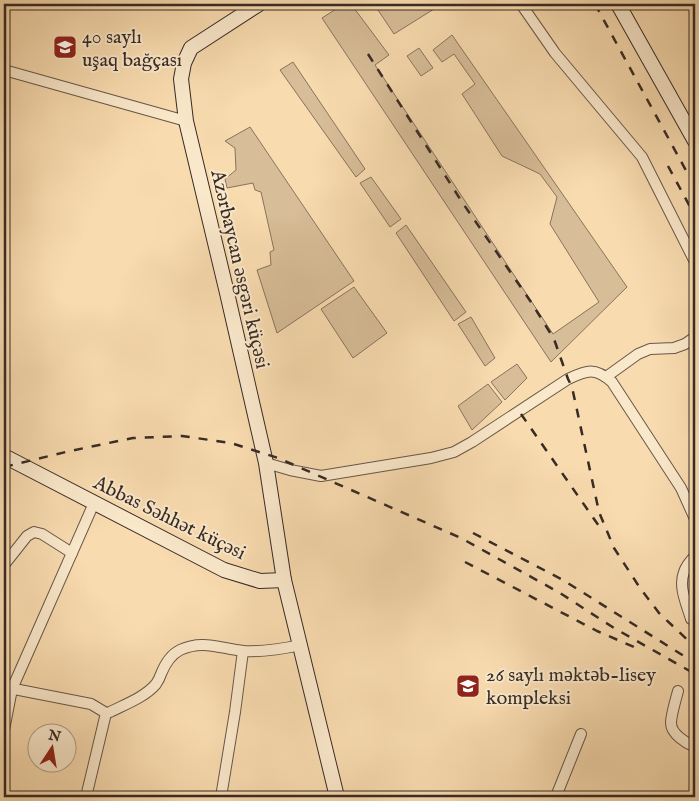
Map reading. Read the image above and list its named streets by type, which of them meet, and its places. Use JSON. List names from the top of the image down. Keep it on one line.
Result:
{"streets":{"main road":["Azərbaycan əsgəri küçəsi","Abbas Səhhət küçəsi"]},"crossings":[["Azərbaycan əsgəri küçəsi","Abbas Səhhət küçəsi"]],"places":{"school or university":["40 saylı uşaq bağçası","26 saylı məktəb-lisey kompleksi"]},"north":"top"}
